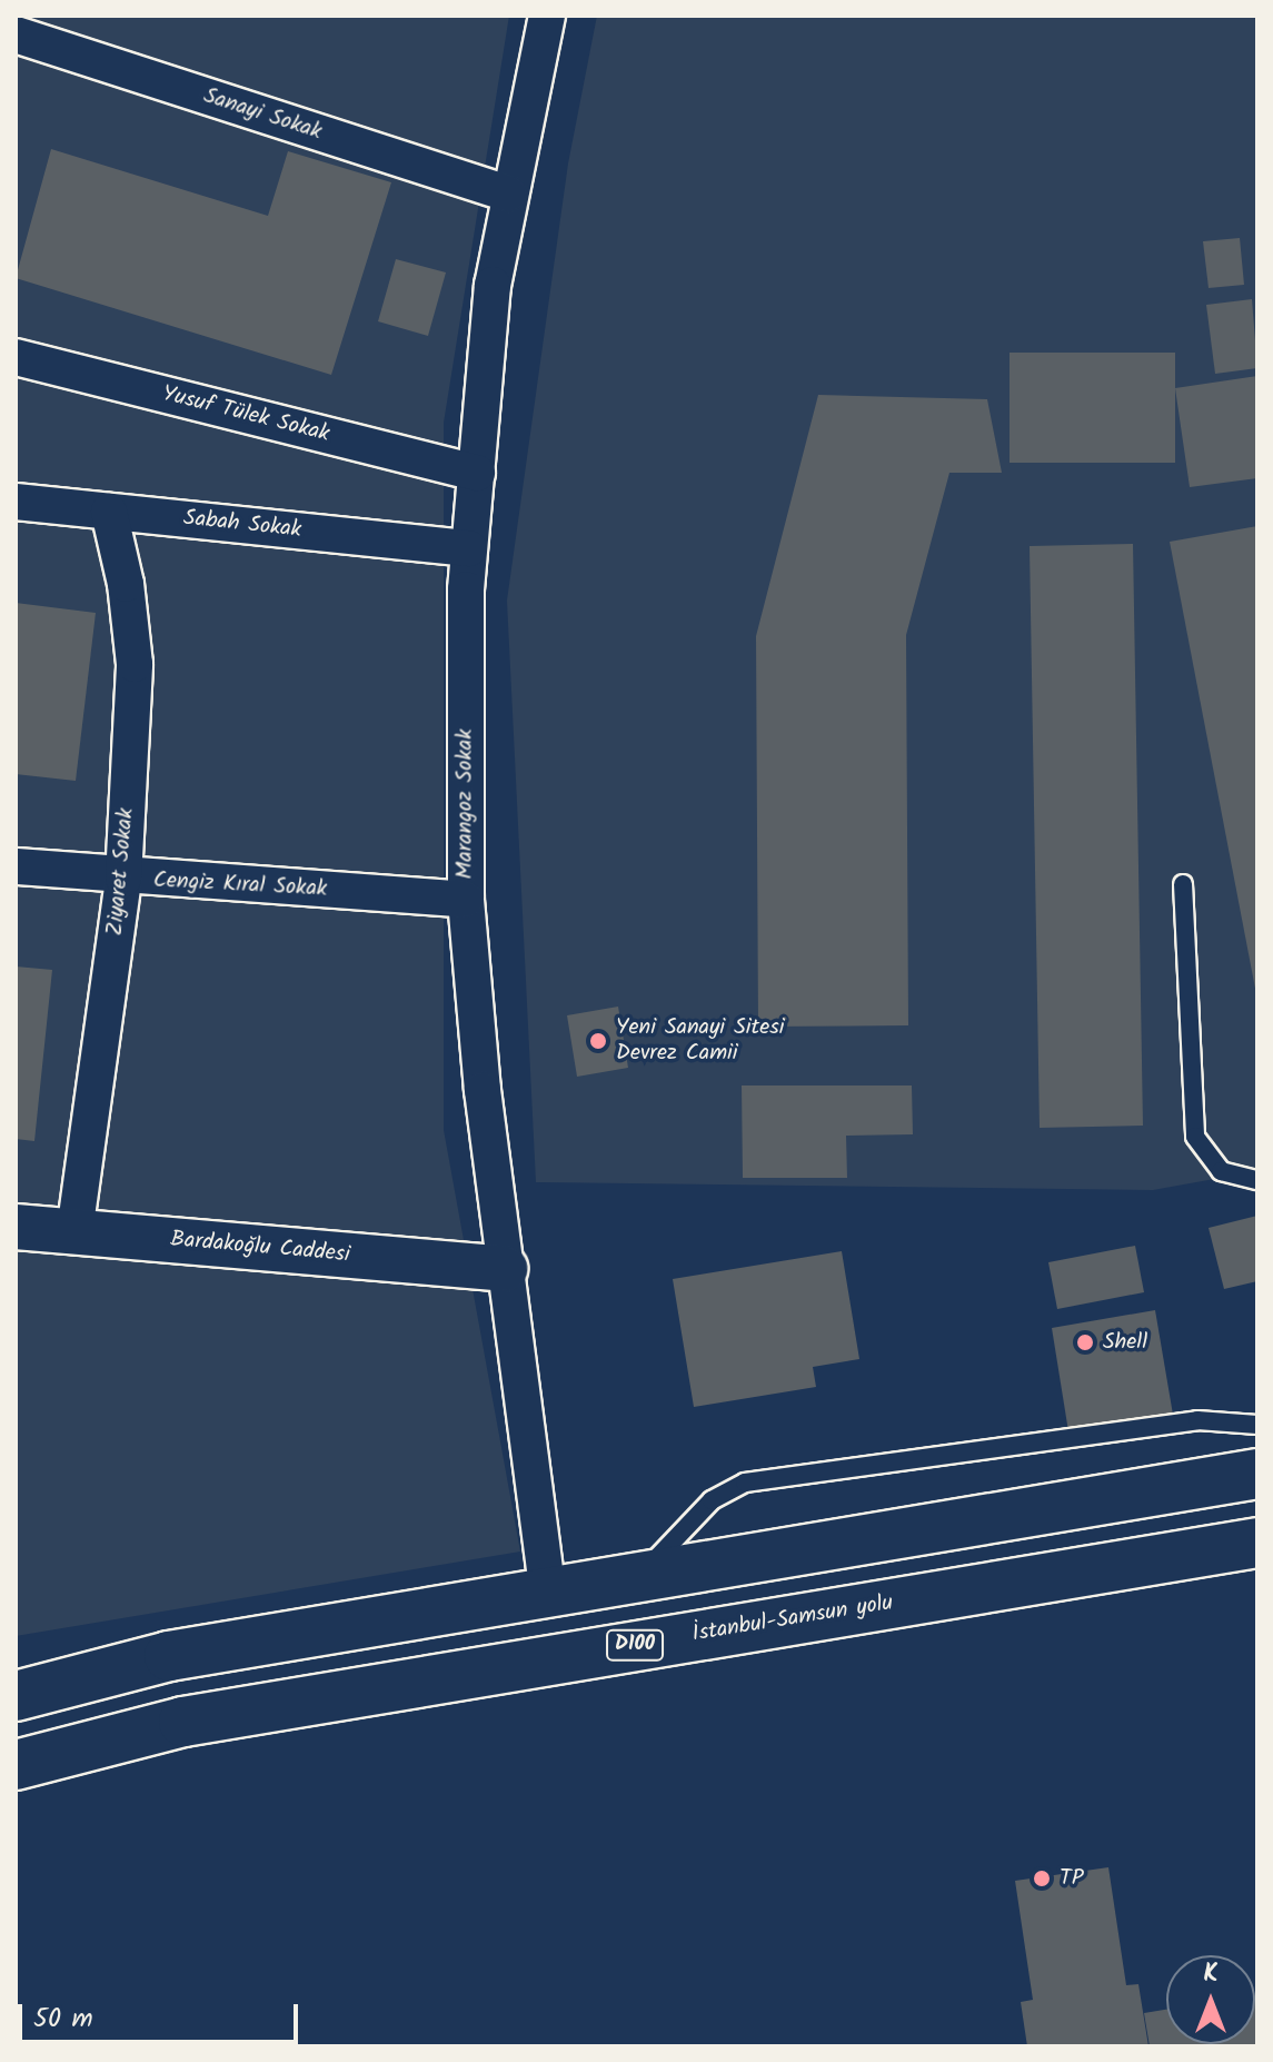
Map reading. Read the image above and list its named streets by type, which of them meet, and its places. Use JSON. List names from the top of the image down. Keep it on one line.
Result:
{"streets":{"highway":["İstanbul-Samsun yolu","D100"],"street":["Sanayi Sokak","Yusuf Tülek Sokak","Sabah Sokak","Marangoz Sokak","Ziyaret Sokak","Cengiz Kıral Sokak","Bardakoğlu Caddesi"]},"crossings":[["Sanayi Sokak","Marangoz Sokak"],["Yusuf Tülek Sokak","Marangoz Sokak"],["Sabah Sokak","Marangoz Sokak"],["Sabah Sokak","Ziyaret Sokak"],["Marangoz Sokak","Cengiz Kıral Sokak"],["Marangoz Sokak","Bardakoğlu Caddesi"],["Ziyaret Sokak","Cengiz Kıral Sokak"],["Ziyaret Sokak","Bardakoğlu Caddesi"]],"places":["Yeni Sanayi Sitesi Devrez Camii","Shell","TP"],"scale_bar":"50 m","north":"top"}
